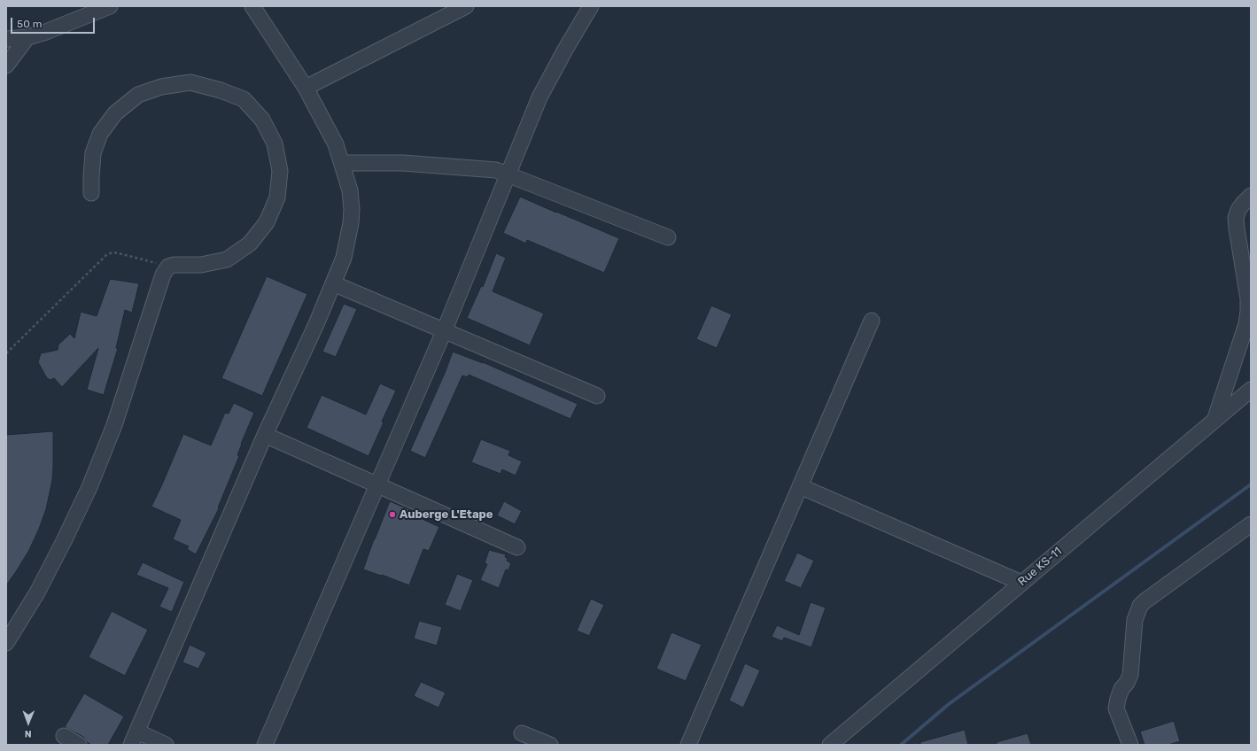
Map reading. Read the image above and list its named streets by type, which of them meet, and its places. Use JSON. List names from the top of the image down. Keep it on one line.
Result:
{"streets":{"street":["Rue KS-11"]},"places":["Auberge L'Etape"],"scale_bar":"50 m","north":"bottom"}
